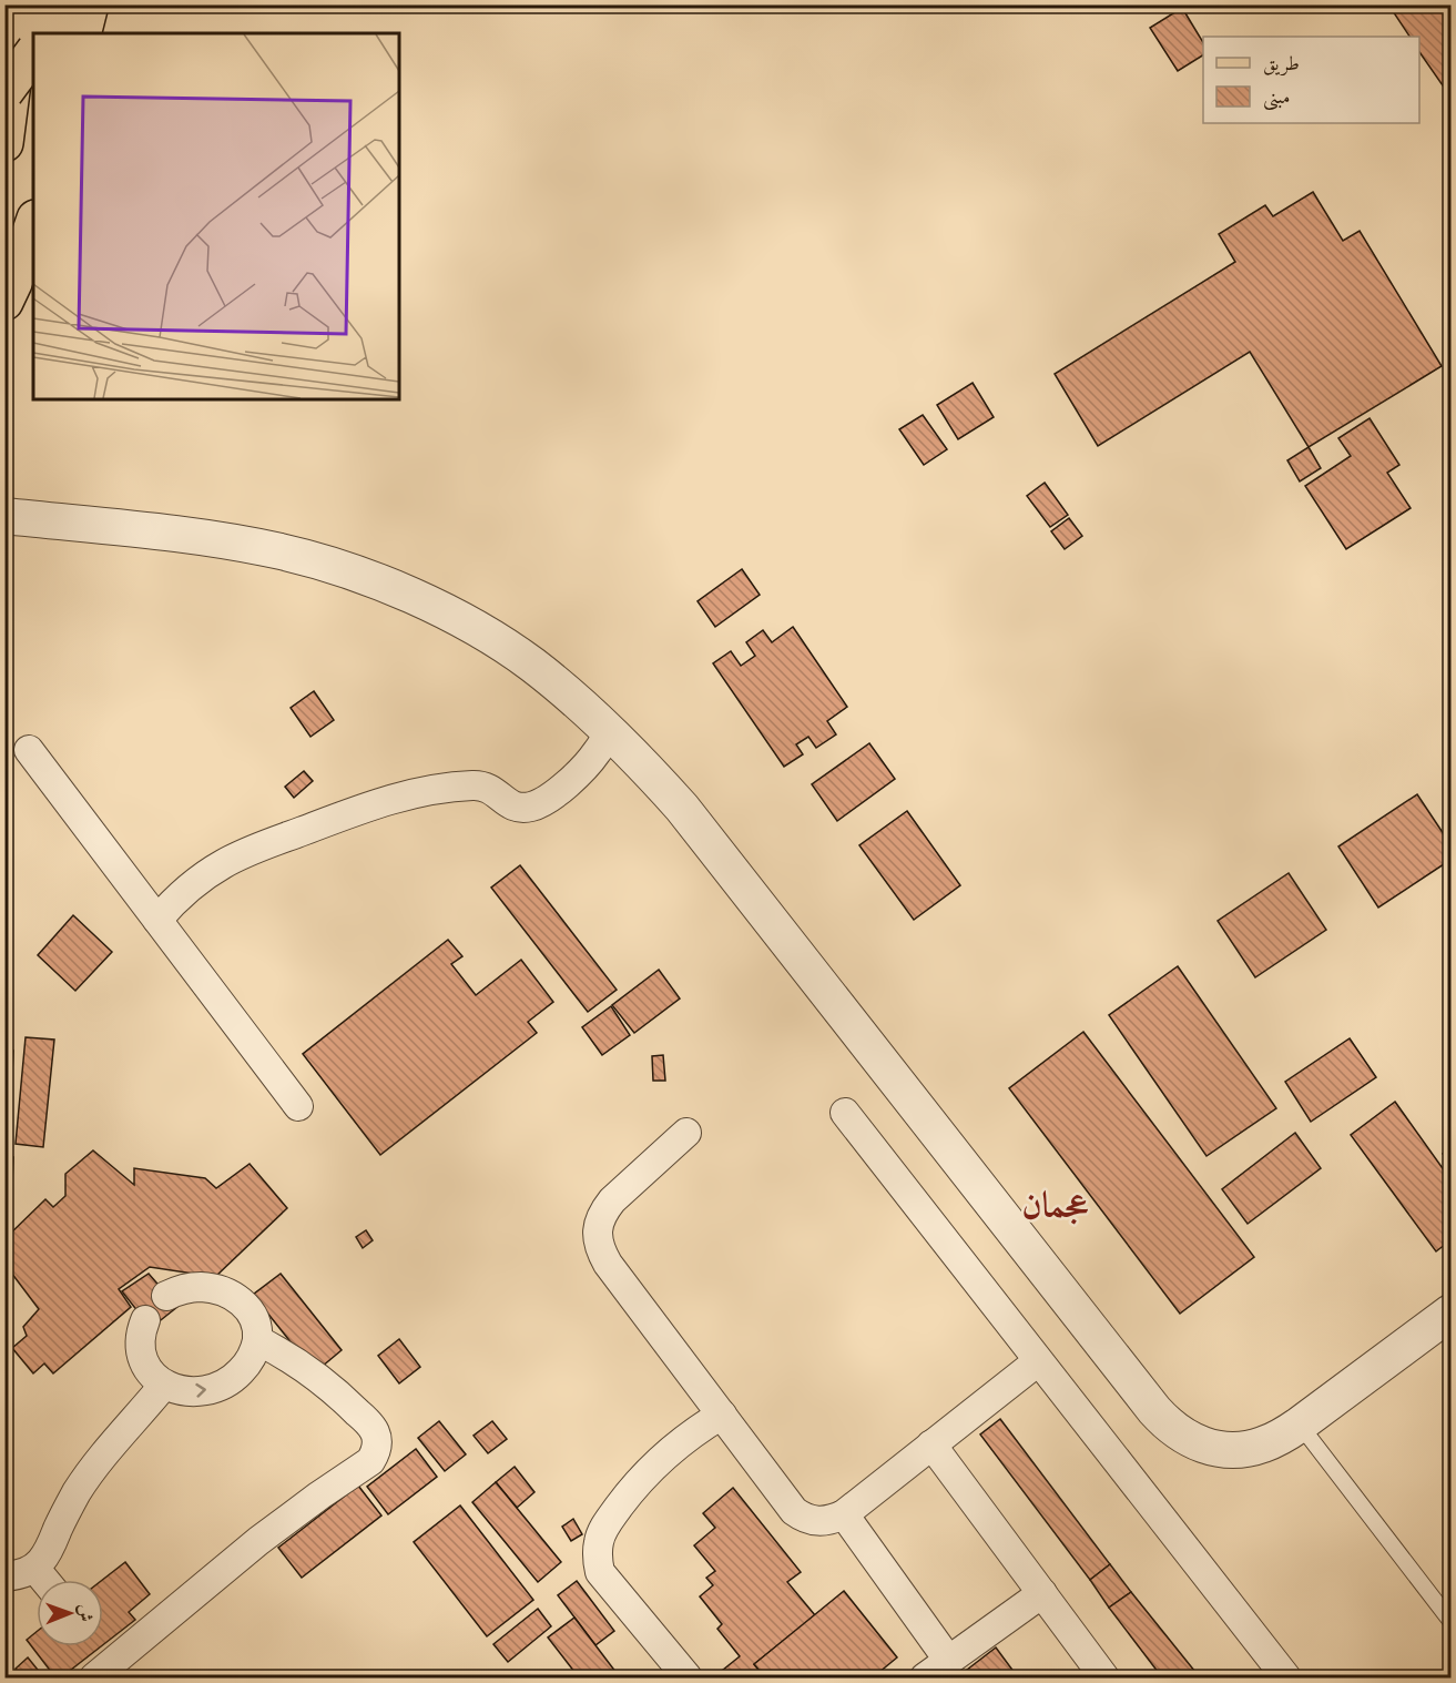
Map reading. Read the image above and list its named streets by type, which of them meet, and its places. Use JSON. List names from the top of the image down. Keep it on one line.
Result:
{"districts":["عجمان"],"legend":["طريق","مبنى"],"north":"right"}
